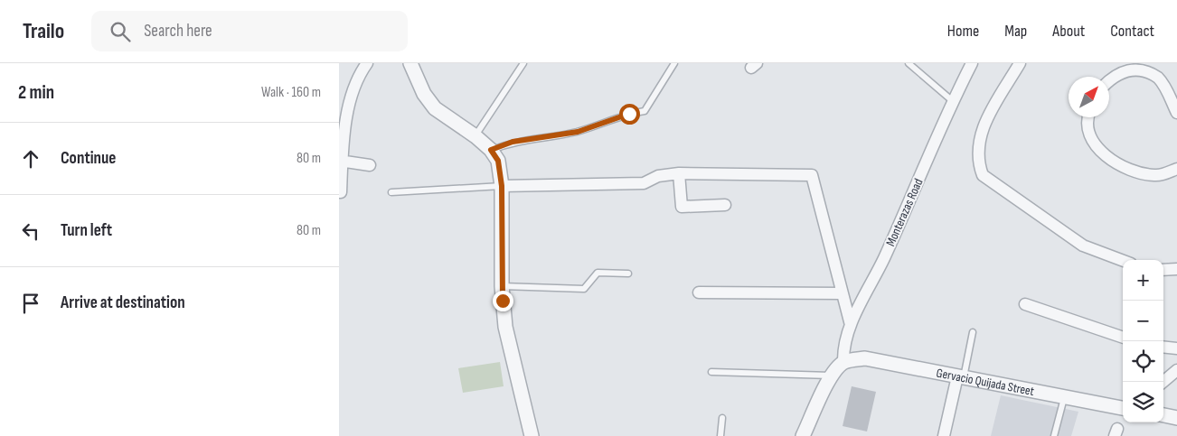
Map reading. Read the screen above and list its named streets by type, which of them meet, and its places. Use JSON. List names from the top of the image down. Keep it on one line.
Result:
{"streets":{"street":["Monterazas Road","Gervacio Quijada Street"]},"crossings":[["Monterazas Road","Gervacio Quijada Street"]],"north":"top right","page":{"header":"Trailo","search":"Search here","nav":["Home","Map","About","Contact"],"heading":["2 min","Walk · 160 m"],"list":[["Continue","80 m"],["Turn left","80 m"],"Arrive at destination"],"map_buttons":["+","−"]}}
